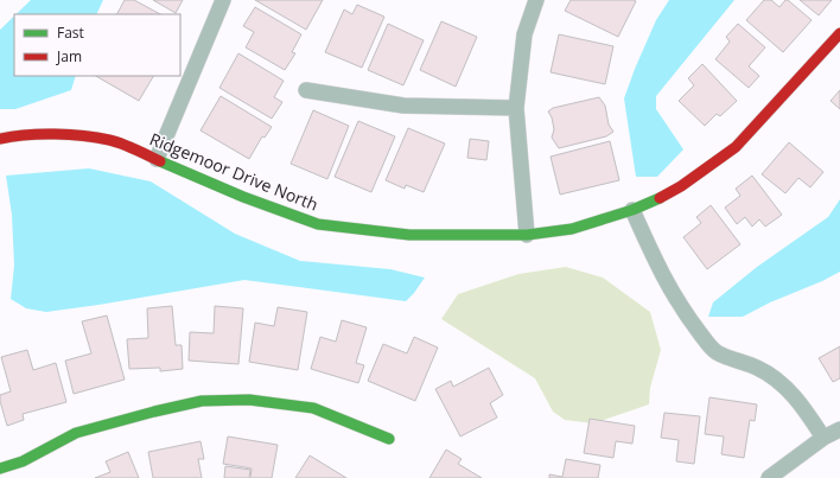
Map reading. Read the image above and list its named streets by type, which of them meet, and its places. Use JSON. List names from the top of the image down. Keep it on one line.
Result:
{"streets":{"street":["Ridgemoor Drive North"]},"legend":["Fast","Jam"]}
